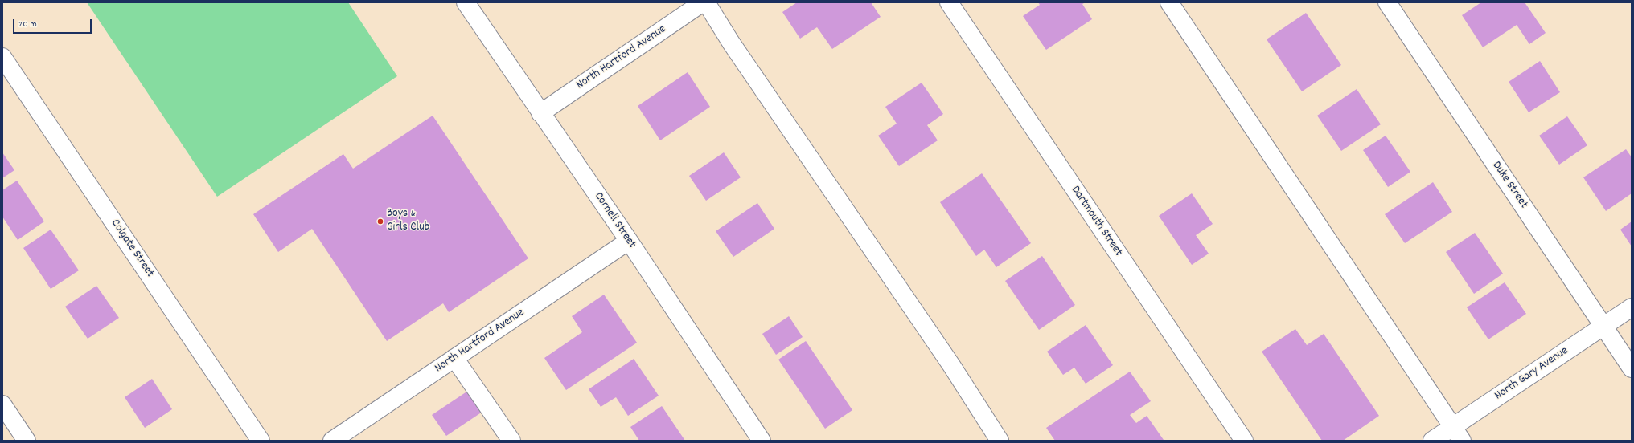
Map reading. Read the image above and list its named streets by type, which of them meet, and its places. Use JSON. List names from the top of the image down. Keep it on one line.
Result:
{"streets":{"street":["North Hartford Avenue","Duke Street","Cornell Street","Dartmouth Street","Colgate Street","North Gary Avenue"]},"crossings":[["North Hartford Avenue","Cornell Street"],["Duke Street","North Gary Avenue"]],"places":["Boys & Girls Club"],"scale_bar":"20 m"}
